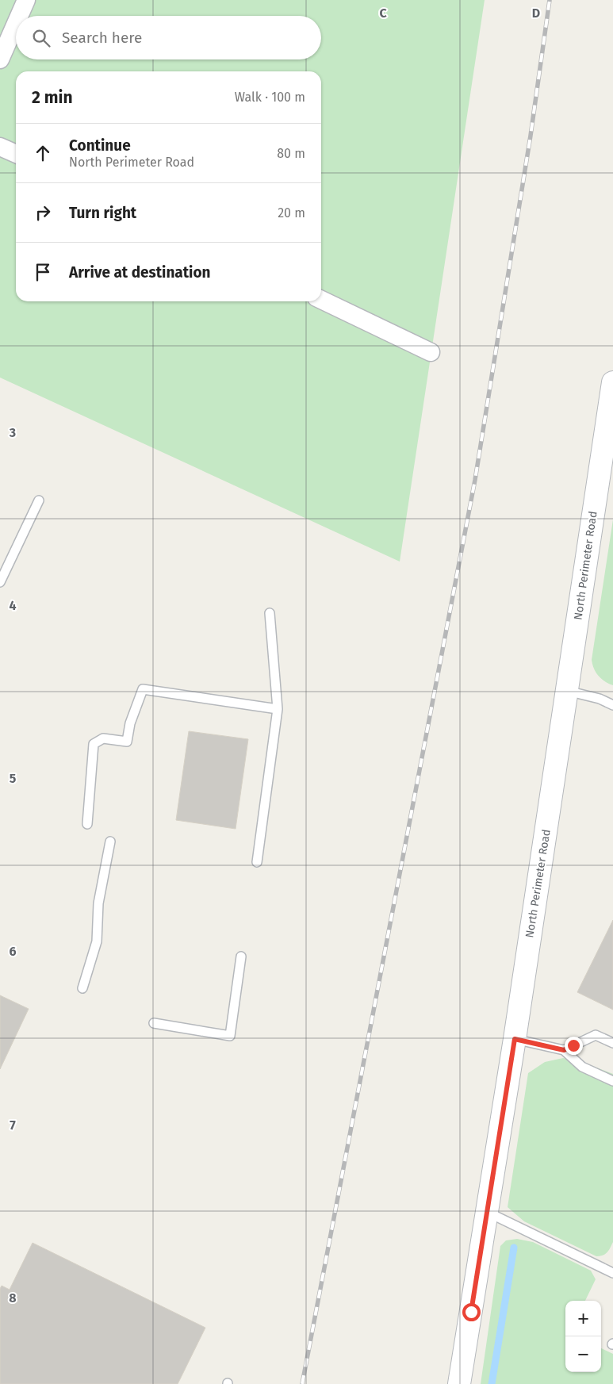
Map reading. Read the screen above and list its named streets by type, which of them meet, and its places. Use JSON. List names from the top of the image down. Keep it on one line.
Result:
{"streets":{"street":["North Perimeter Road"]},"page":{"search":"Search here","heading":["2 min","Walk · 100 m"],"list":[["Continue","North Perimeter Road","80 m"],["Turn right","20 m"],"Arrive at destination"],"map_buttons":["+","−"]},"grid":{"columns":["C","D"],"rows":["3","4","5","6","7","8"]}}
